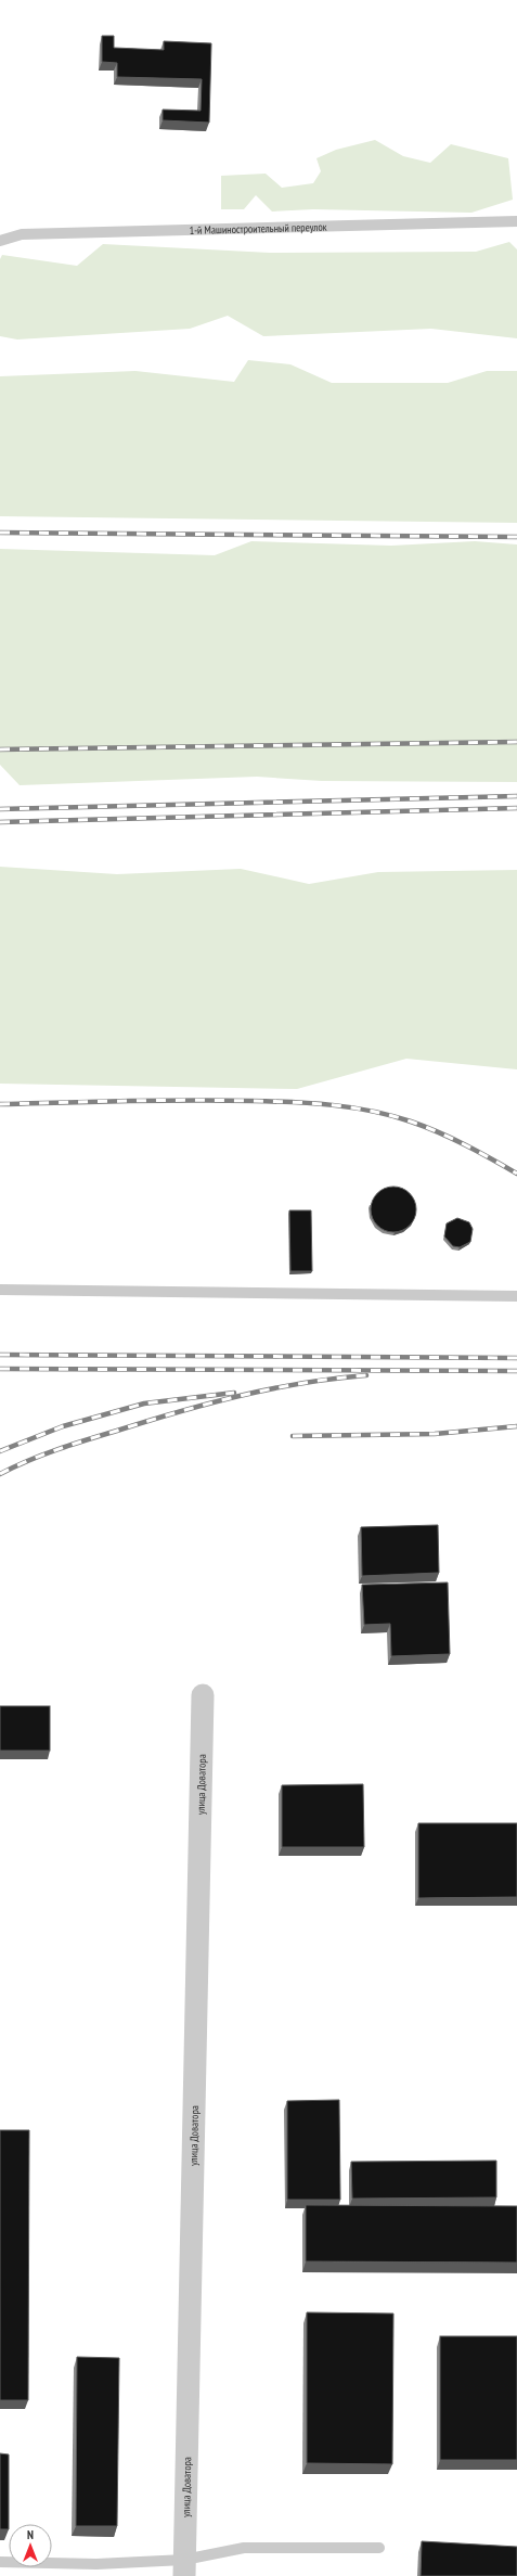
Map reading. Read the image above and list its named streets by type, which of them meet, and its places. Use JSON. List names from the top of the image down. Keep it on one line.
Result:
{"streets":{"street":["улица Доватора"],"lane":["1-й Машиностроительный переулок"]},"north":"top"}
